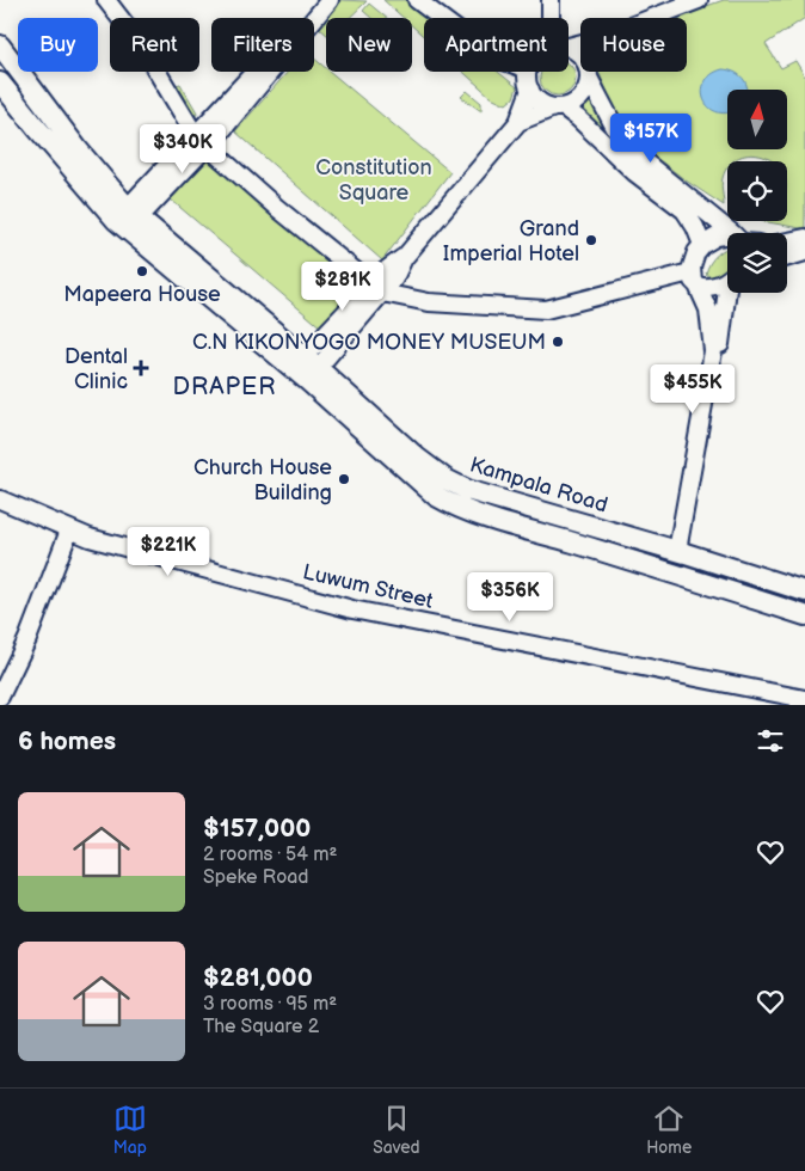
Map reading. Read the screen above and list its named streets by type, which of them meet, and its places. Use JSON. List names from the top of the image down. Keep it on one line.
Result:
{"streets":{"main road":["Kampala Road","Luwum Street"]},"districts":["DRAPER"],"parks":["Constitution Square"],"places":{"other":["Grand Imperial Hotel","Mapeera House","C.N KIKONYOGO MONEY MUSEUM","Church House Building"],"health":["Dental Clinic"]},"north":"top","page":{"chip":["Buy","Rent","Filters","New","Apartment","House"],"price":["$157K","$340K","$281K","$455K","$221K","$356K"],"heading":"6 homes","list":[{"name":"$157,000","note":"2 rooms · 54 m² · Speke Road"},{"name":"$281,000","note":"3 rooms · 95 m² · The Square 2"}],"tabs":["Map","Saved","Home"]}}
